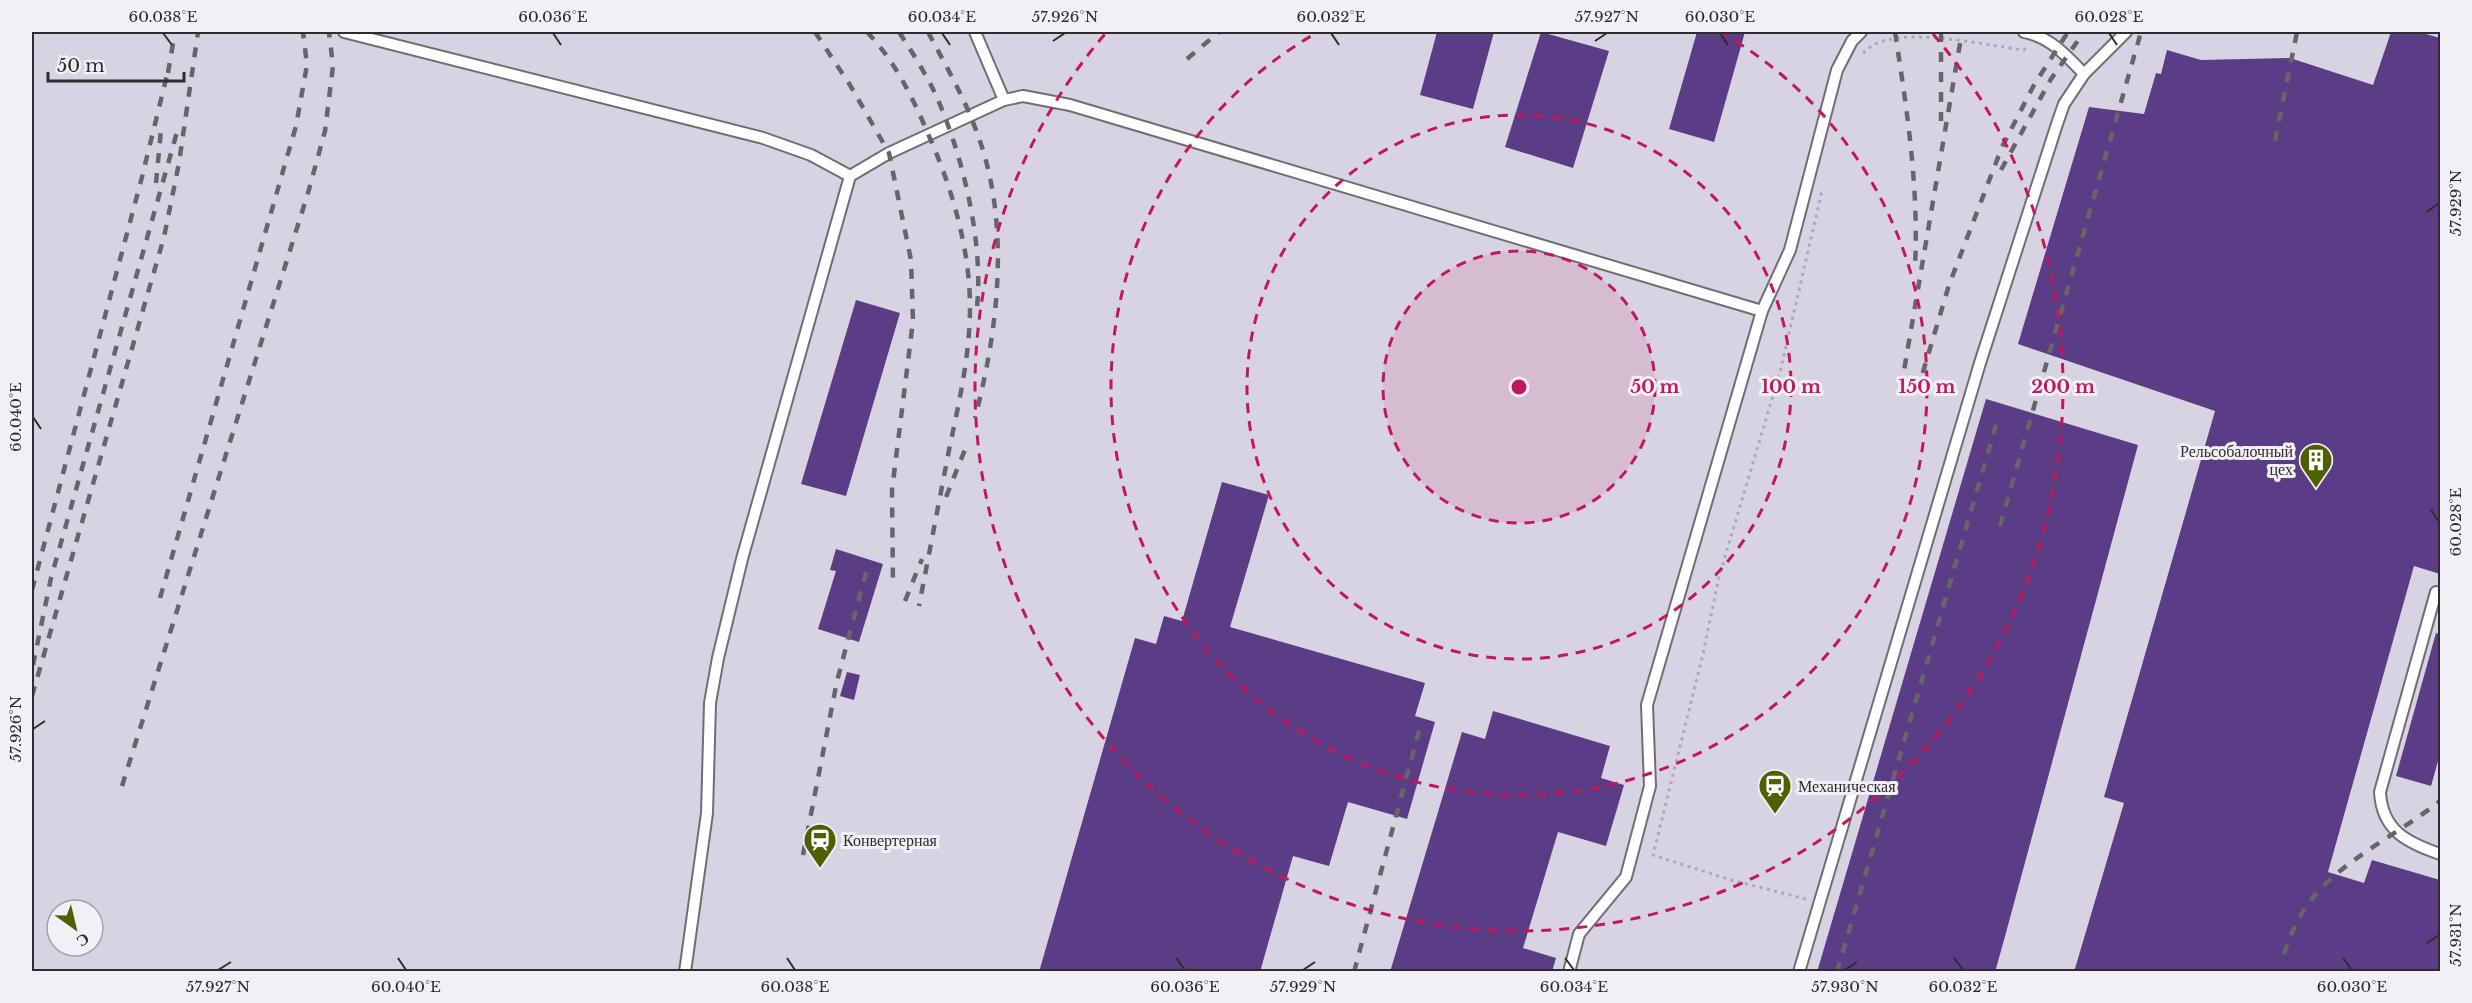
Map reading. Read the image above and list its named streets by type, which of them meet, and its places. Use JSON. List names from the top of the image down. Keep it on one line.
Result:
{"places":{"building":["Рельсобалочный цех"],"station":["Механическая","Конвертерная"]},"scale_bar":"50 m","north":"bottom right","coordinates":["60.038°E","60.036°E","60.034°E","57.926°N","60.032°E","57.927°N","60.030°E","60.028°E","57.929°N","60.040°E","57.931°N","57.930°N"],"rings":["50 m","100 m","150 m","200 m"]}
